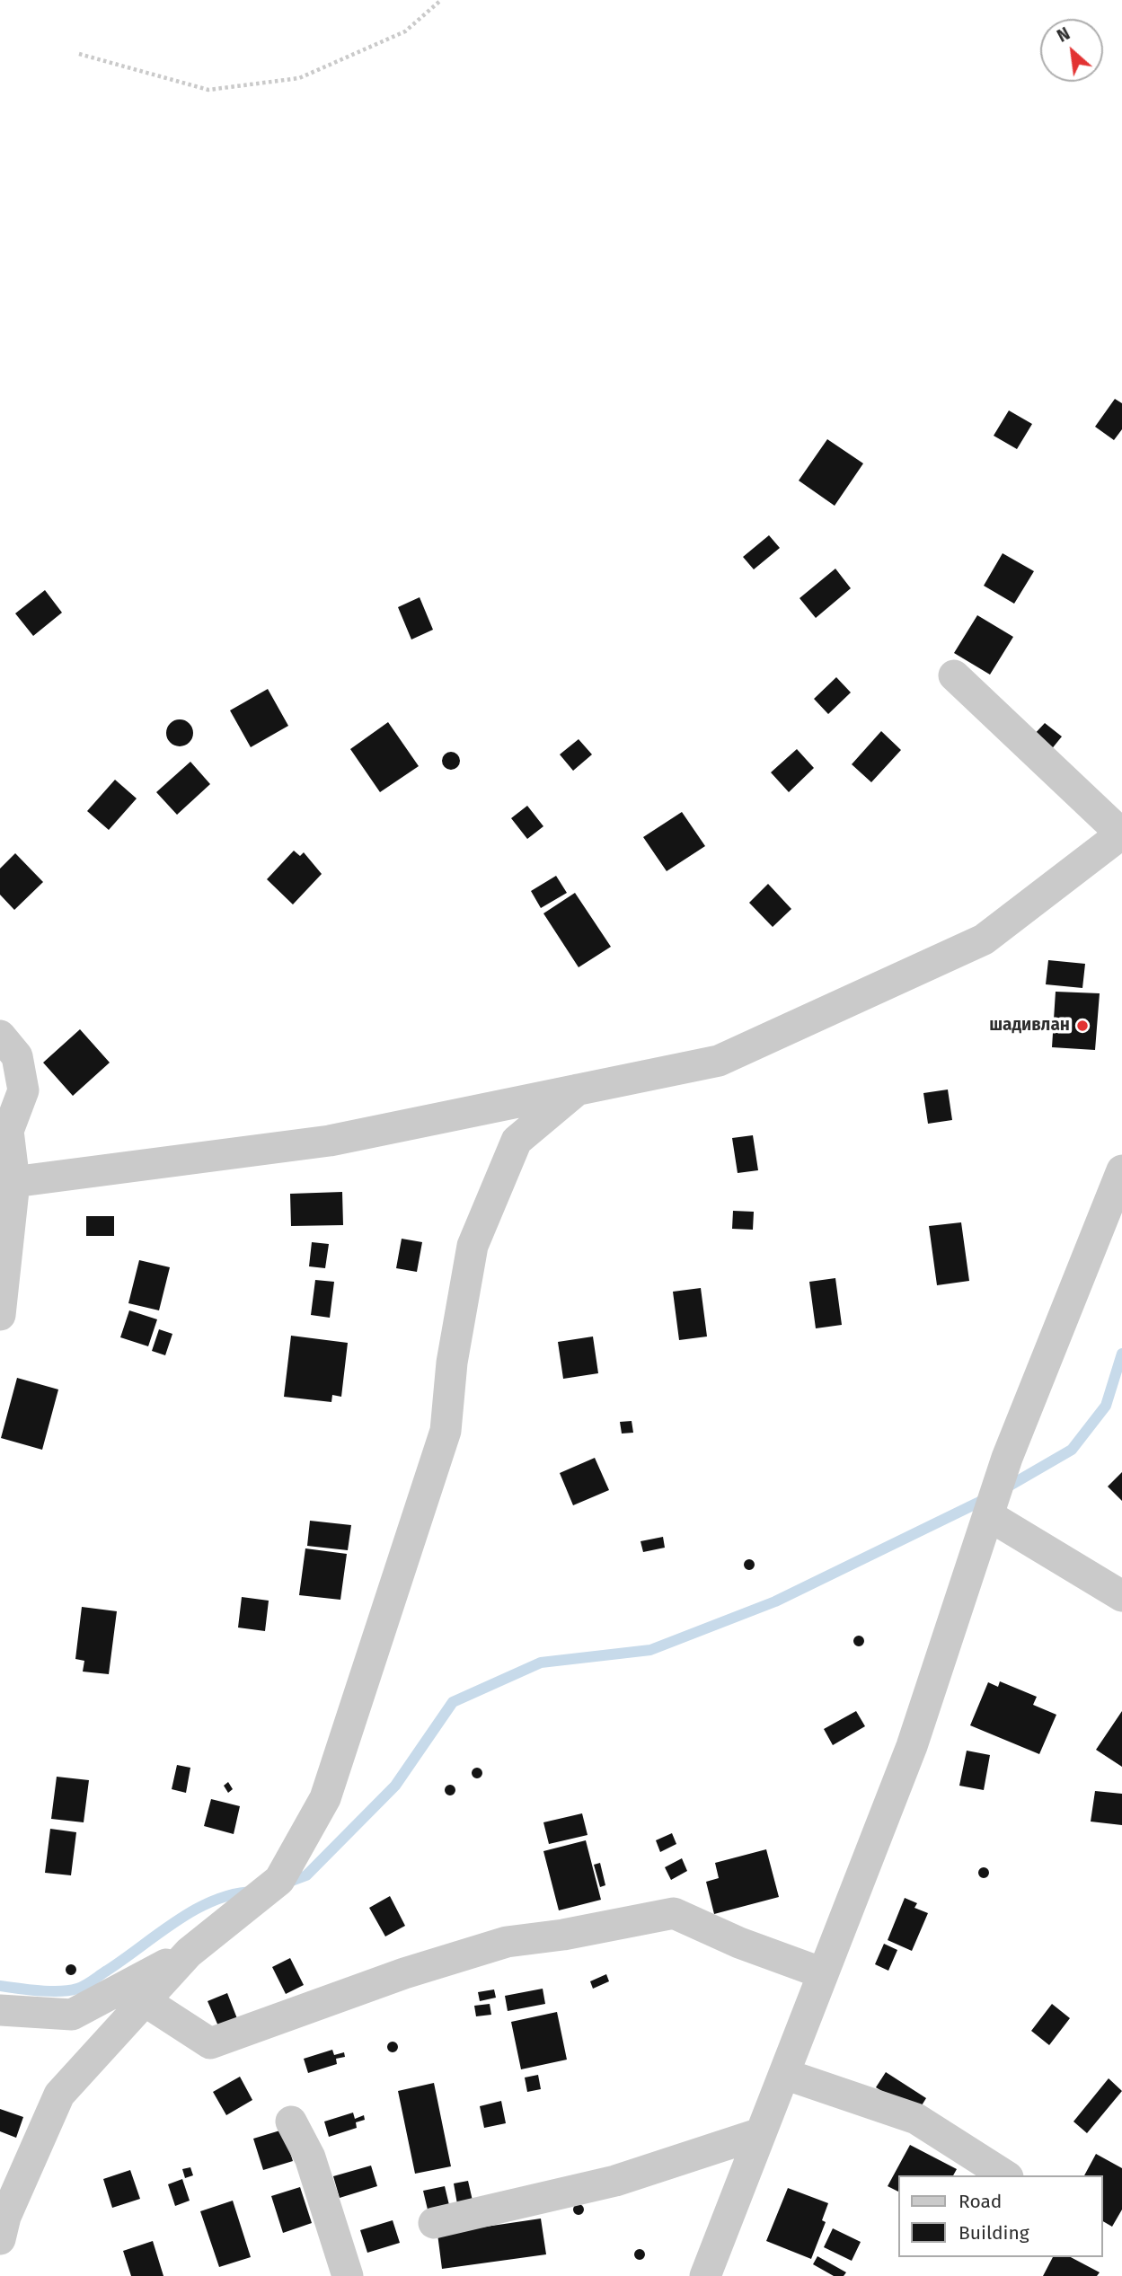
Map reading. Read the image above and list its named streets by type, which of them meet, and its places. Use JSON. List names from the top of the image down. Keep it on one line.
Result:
{"places":["шадивлан"],"legend":["Road","Building"],"north":"top left"}
